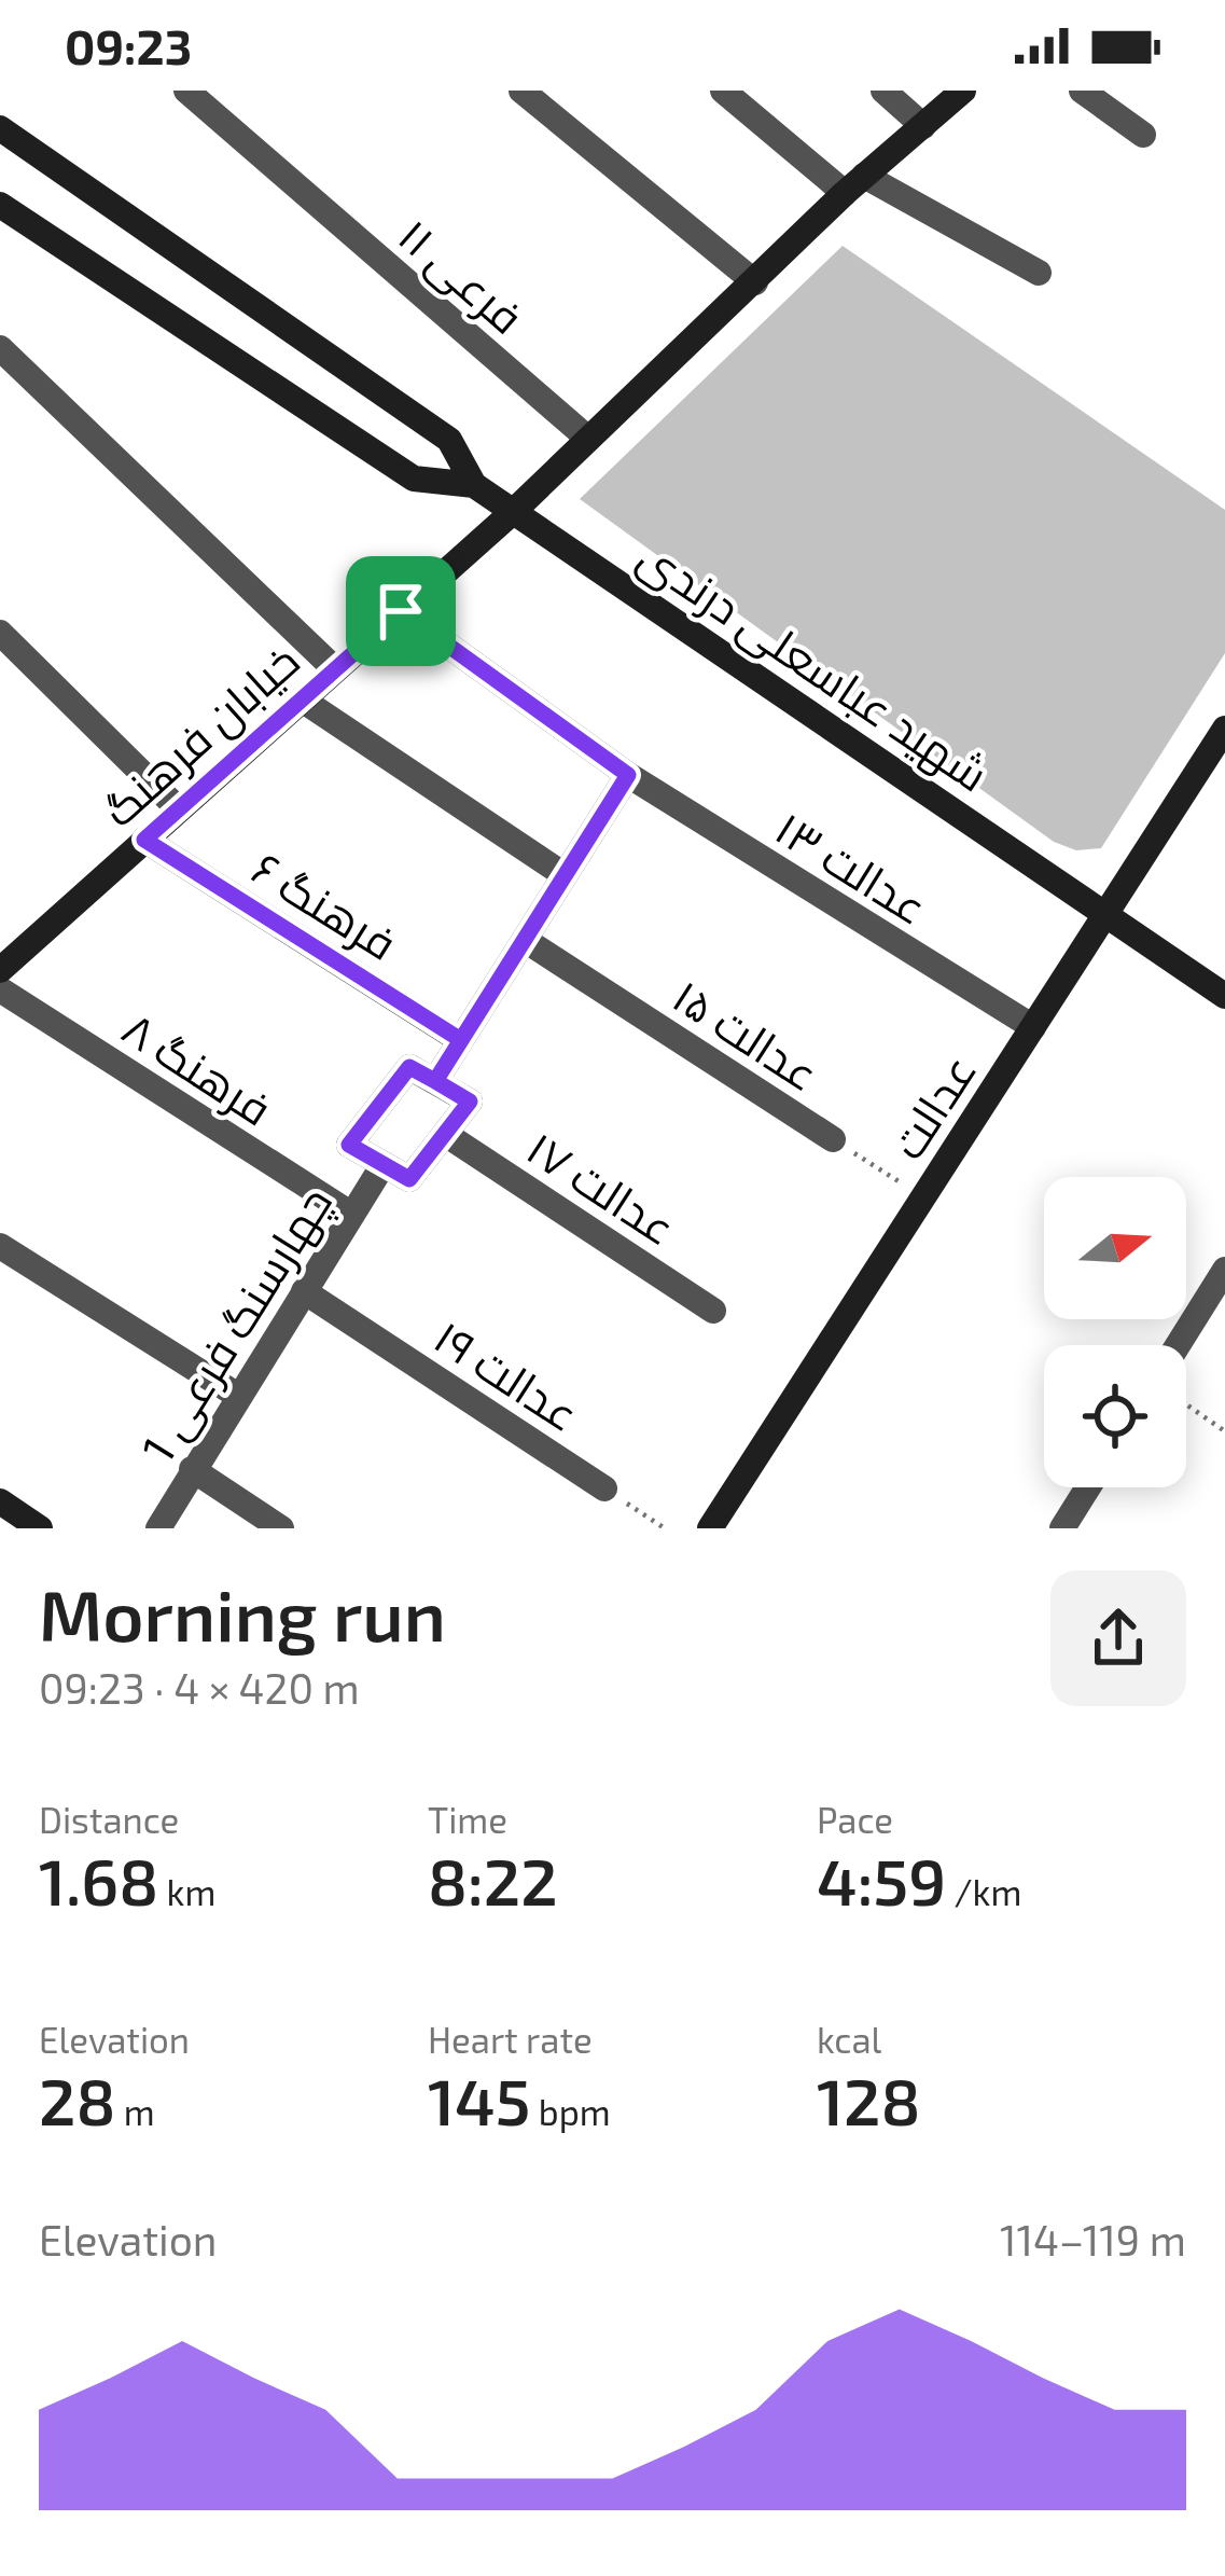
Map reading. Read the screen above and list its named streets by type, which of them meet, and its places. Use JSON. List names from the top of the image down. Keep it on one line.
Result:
{"streets":{"street":["فرعی ۱۱","شهید عباسعلی درندی","خیابان فرهنگ","عدالت ۱۳","فرهنگ ۶","عدالت ۱۵","فرهنگ ۸","عدالت","عدالت ۱۷","چهارسنگ فرعی 1","عدالت ۱۹"]},"crossings":[["فرعی ۱۱","خیابان فرهنگ"],["شهید عباسعلی درندی","خیابان فرهنگ"],["شهید عباسعلی درندی","عدالت"],["خیابان فرهنگ","عدالت ۱۳"],["خیابان فرهنگ","فرهنگ ۶"],["خیابان فرهنگ","فرهنگ ۸"],["عدالت ۱۳","عدالت"],["عدالت ۱۵","عدالت"],["فرهنگ ۸","چهارسنگ فرعی 1"],["چهارسنگ فرعی 1","عدالت ۱۹"]],"north":"right","page":{"status":"09:23","heading":["Morning run","09:23 · 4 × 420 m"],"stats":[["Distance","1.68 km"],["Time","8:22"],["Pace","4:59 /km"],["Elevation","28 m"],["Heart rate","145 bpm"],["kcal","128"]],"chart":["Elevation","114–119 m"]}}
